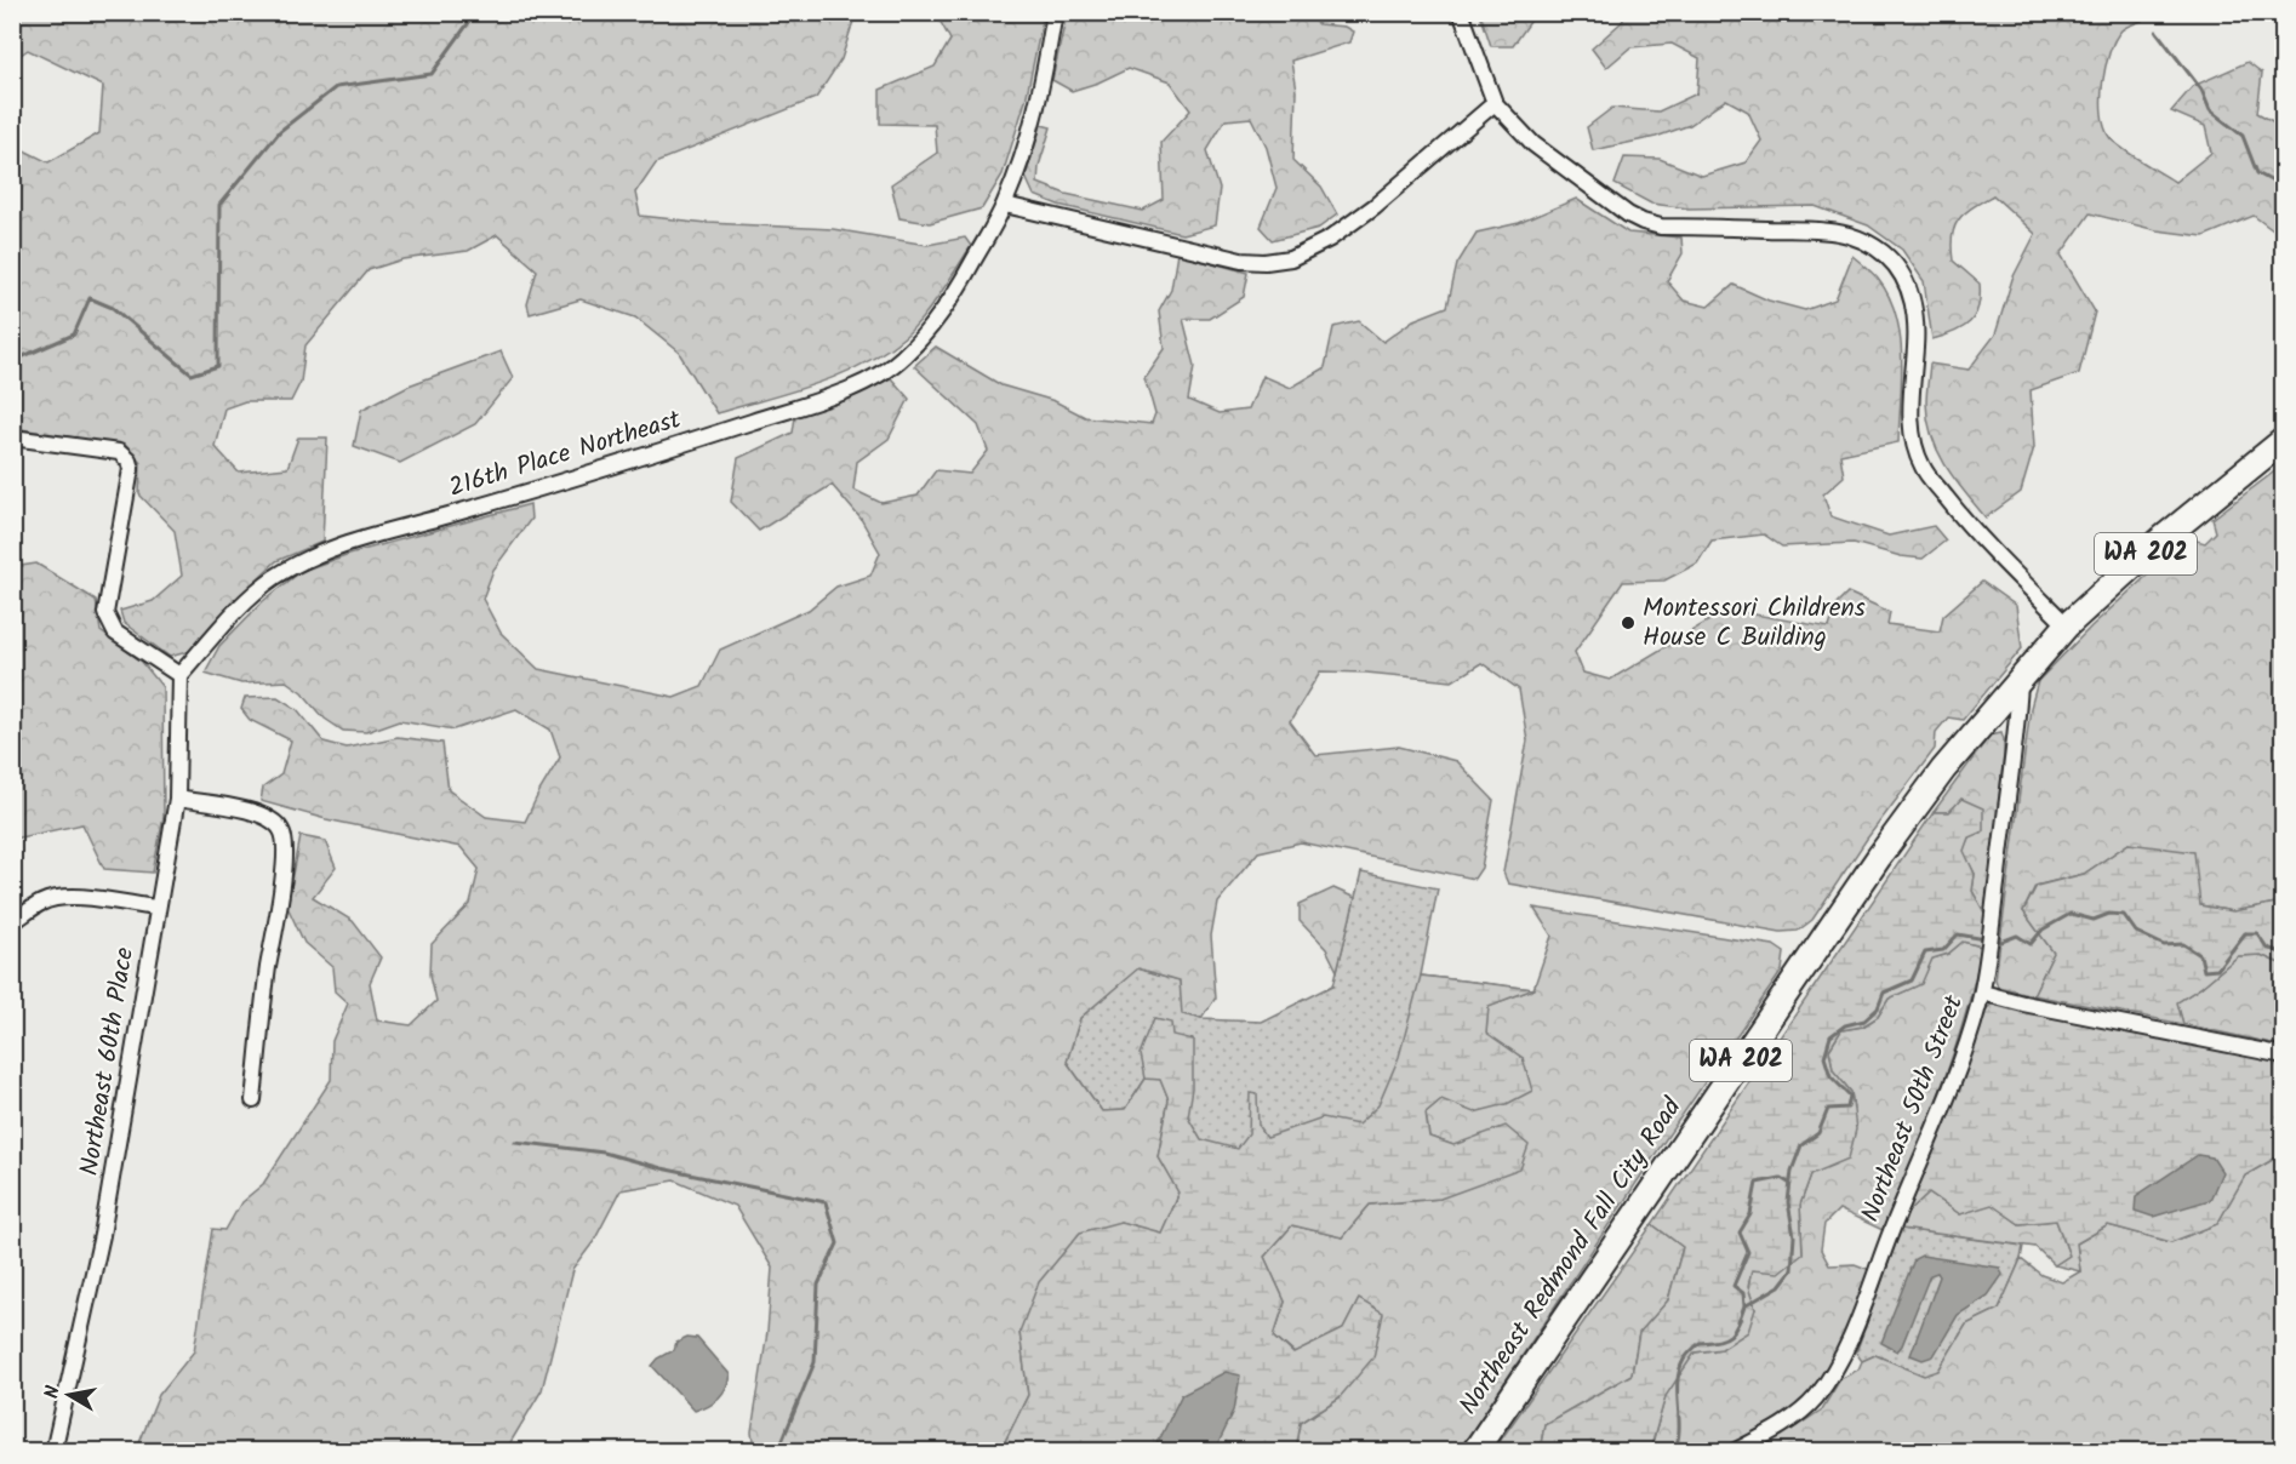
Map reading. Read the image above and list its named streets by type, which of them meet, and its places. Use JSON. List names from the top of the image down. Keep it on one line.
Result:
{"streets":{"main road":["WA 202","Northeast Redmond Fall City Road"],"street":["216th Place Northeast","Northeast 60th Place","Northeast 50th Street"]},"crossings":[["216th Place Northeast","Northeast 60th Place"],["Northeast 50th Street","Northeast Redmond Fall City Road"]],"places":["Montessori Childrens House C Building"],"north":"left"}
